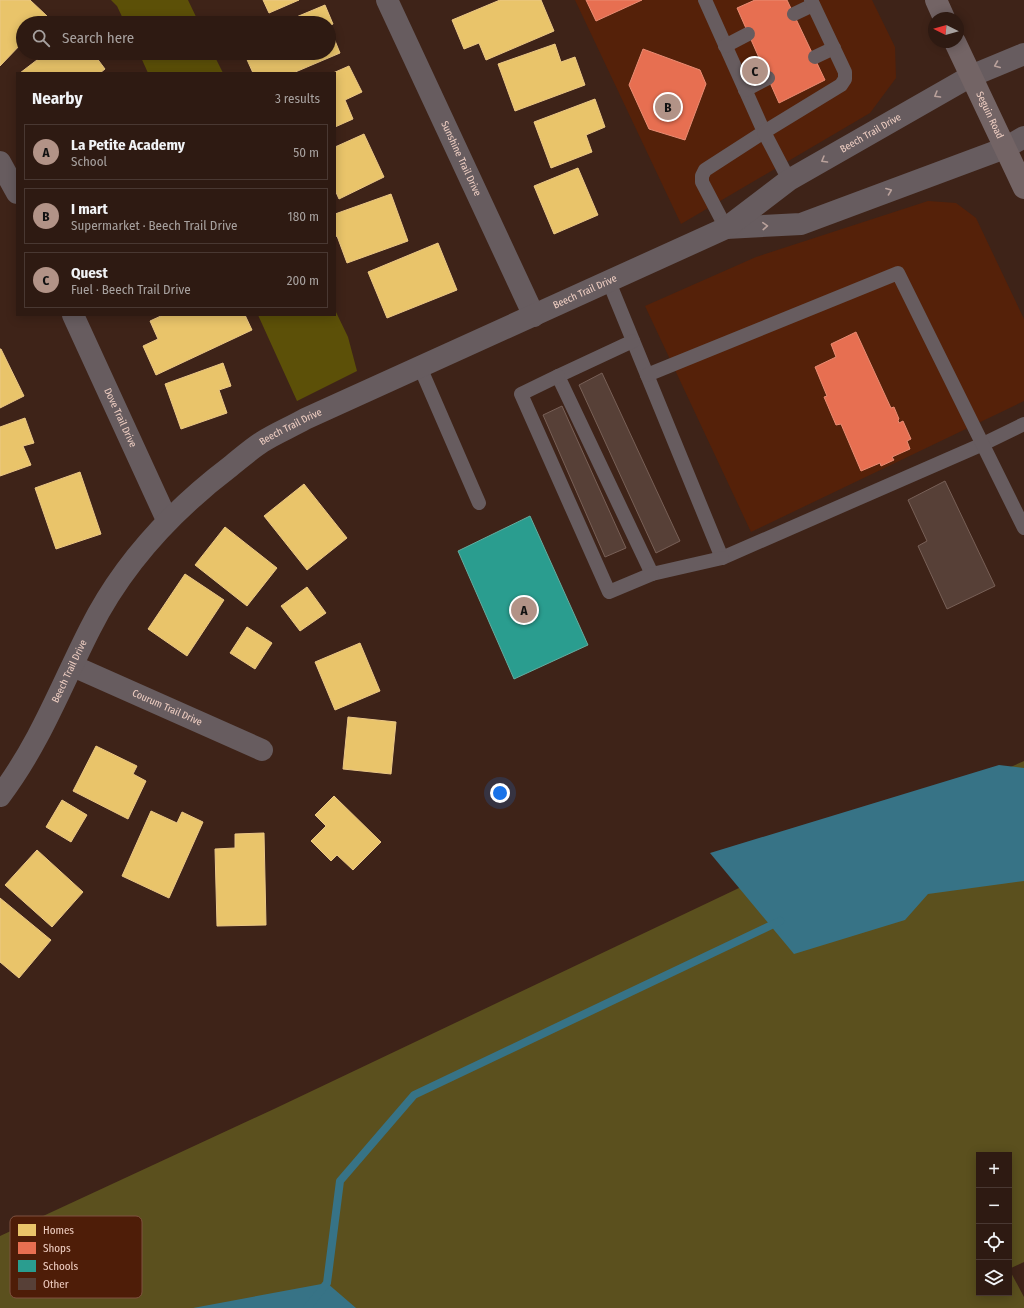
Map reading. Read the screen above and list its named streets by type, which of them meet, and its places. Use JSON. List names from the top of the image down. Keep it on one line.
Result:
{"streets":{"main road":["Seguin Road"],"street":["Beech Trail Drive","Sunshine Trail Drive","Dove Trail Drive","Courum Trail Drive"]},"crossings":[["Seguin Road","Beech Trail Drive"],["Beech Trail Drive","Sunshine Trail Drive"],["Beech Trail Drive","Dove Trail Drive"],["Beech Trail Drive","Courum Trail Drive"]],"legend":["Homes","Shops","Schools","Other"],"north":"left","page":{"search":"Search here","pins":["C","B","A"],"heading":["Nearby","3 results"],"list":[{"mark":"A","name":"La Petite Academy","note":"School","value":"50 m"},{"mark":"B","name":"I mart","note":"Supermarket · Beech Trail Drive","value":"180 m"},{"mark":"C","name":"Quest","note":"Fuel · Beech Trail Drive","value":"200 m"}],"map_buttons":["+","−"]}}
